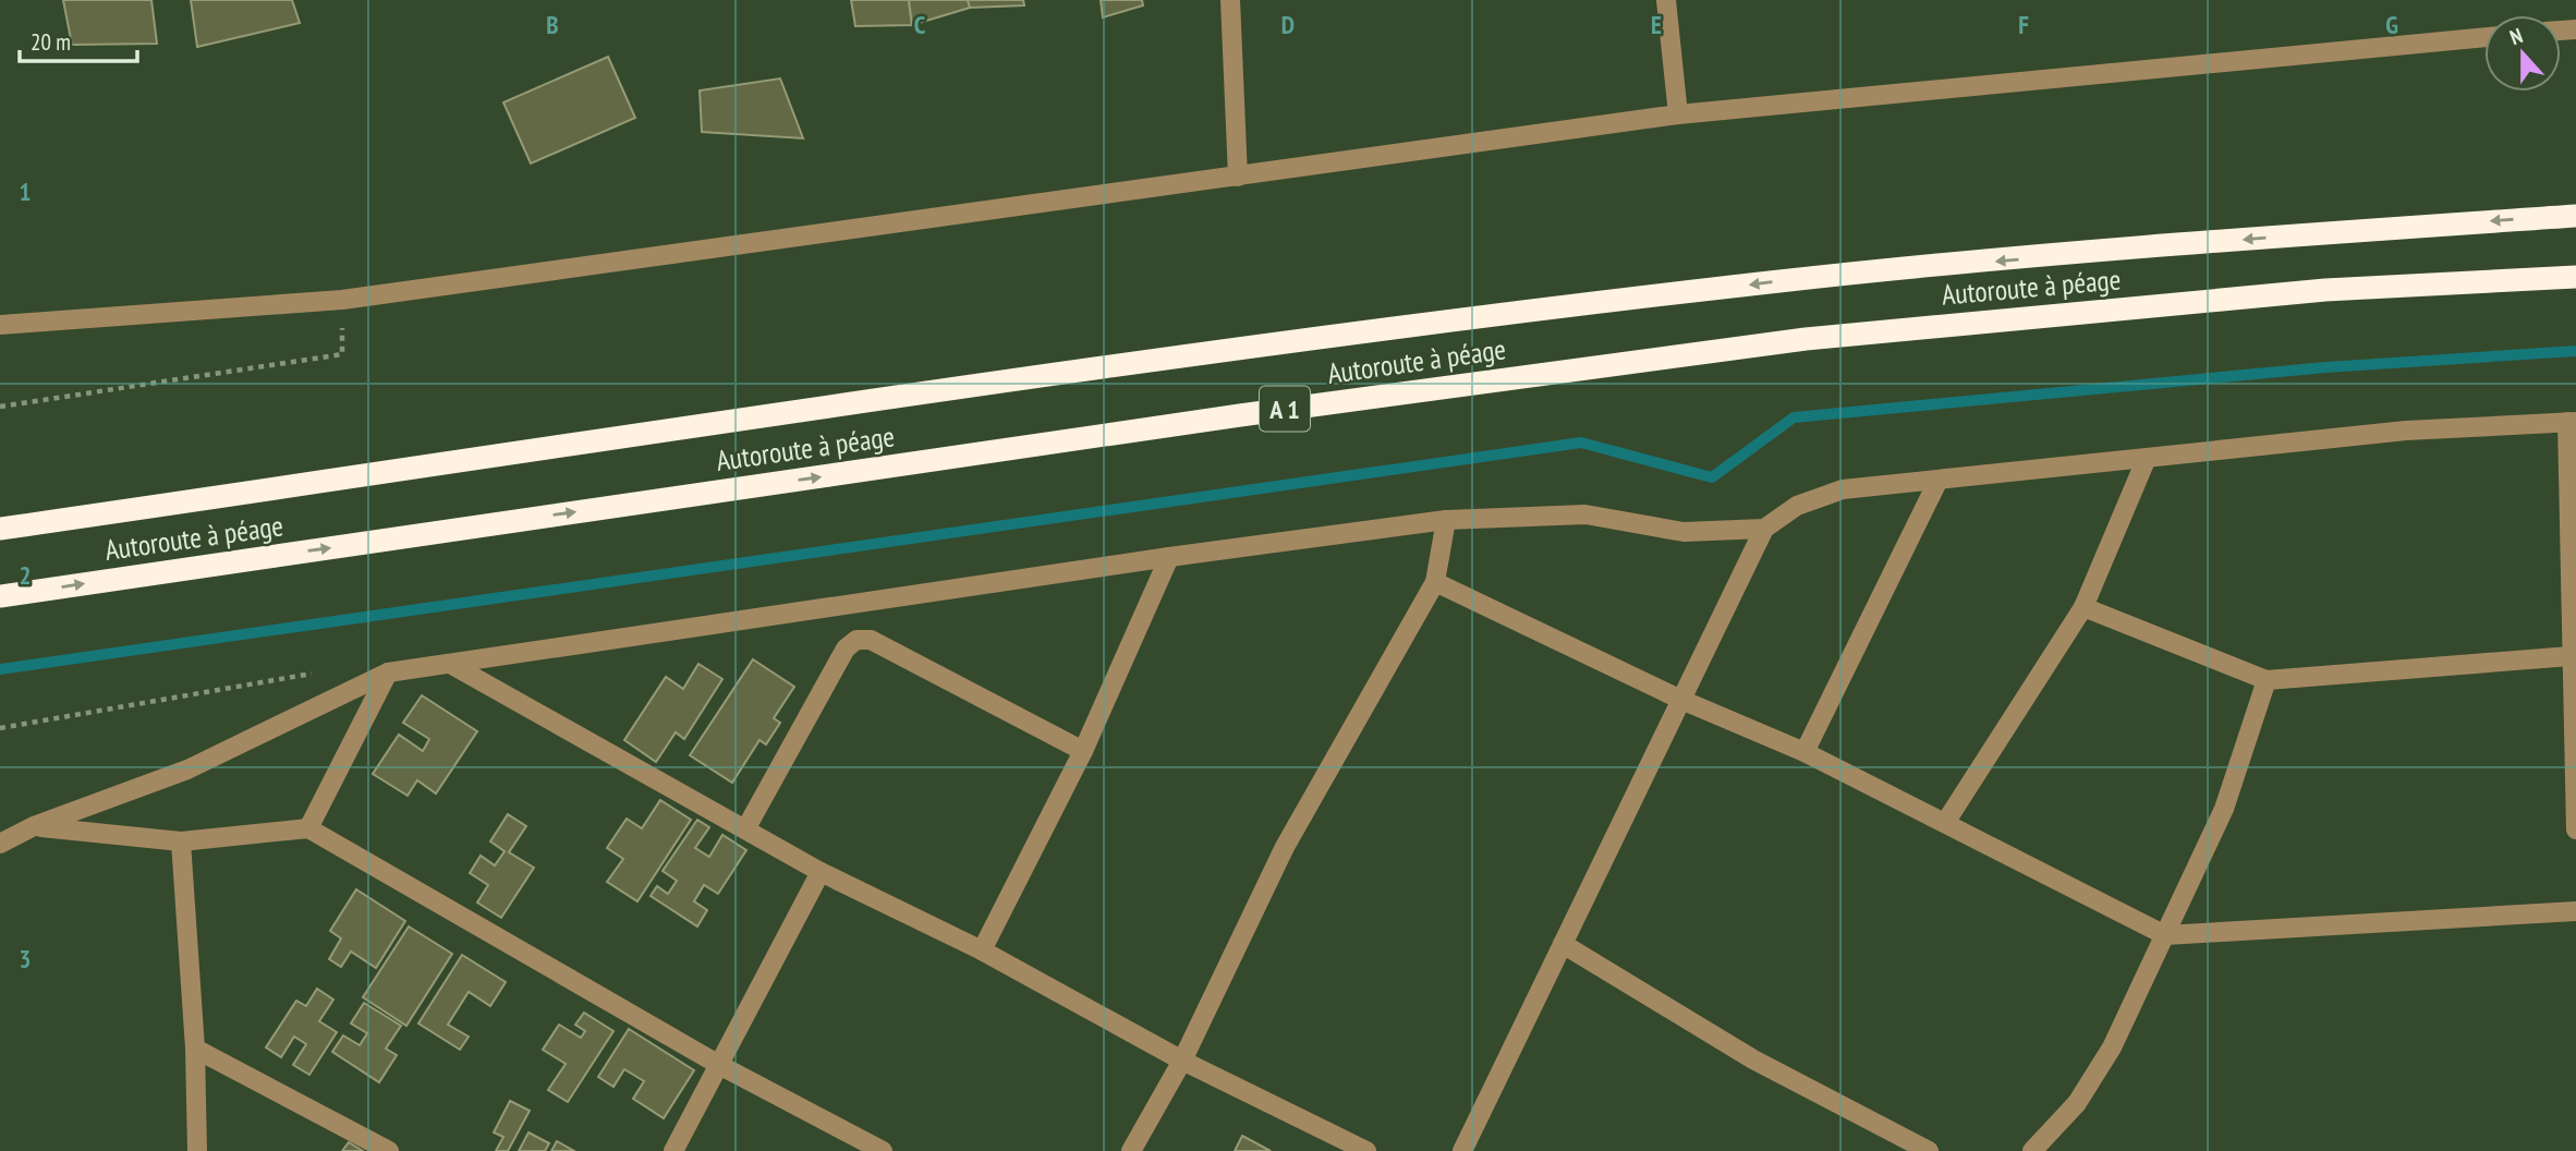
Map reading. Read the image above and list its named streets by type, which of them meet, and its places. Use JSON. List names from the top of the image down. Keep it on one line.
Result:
{"streets":{"highway":["Autoroute à péage","A 1"]},"scale_bar":"20 m","north":"top","grid":{"columns":["B","C","D","E","F","G"],"rows":["1","2","3"]}}
